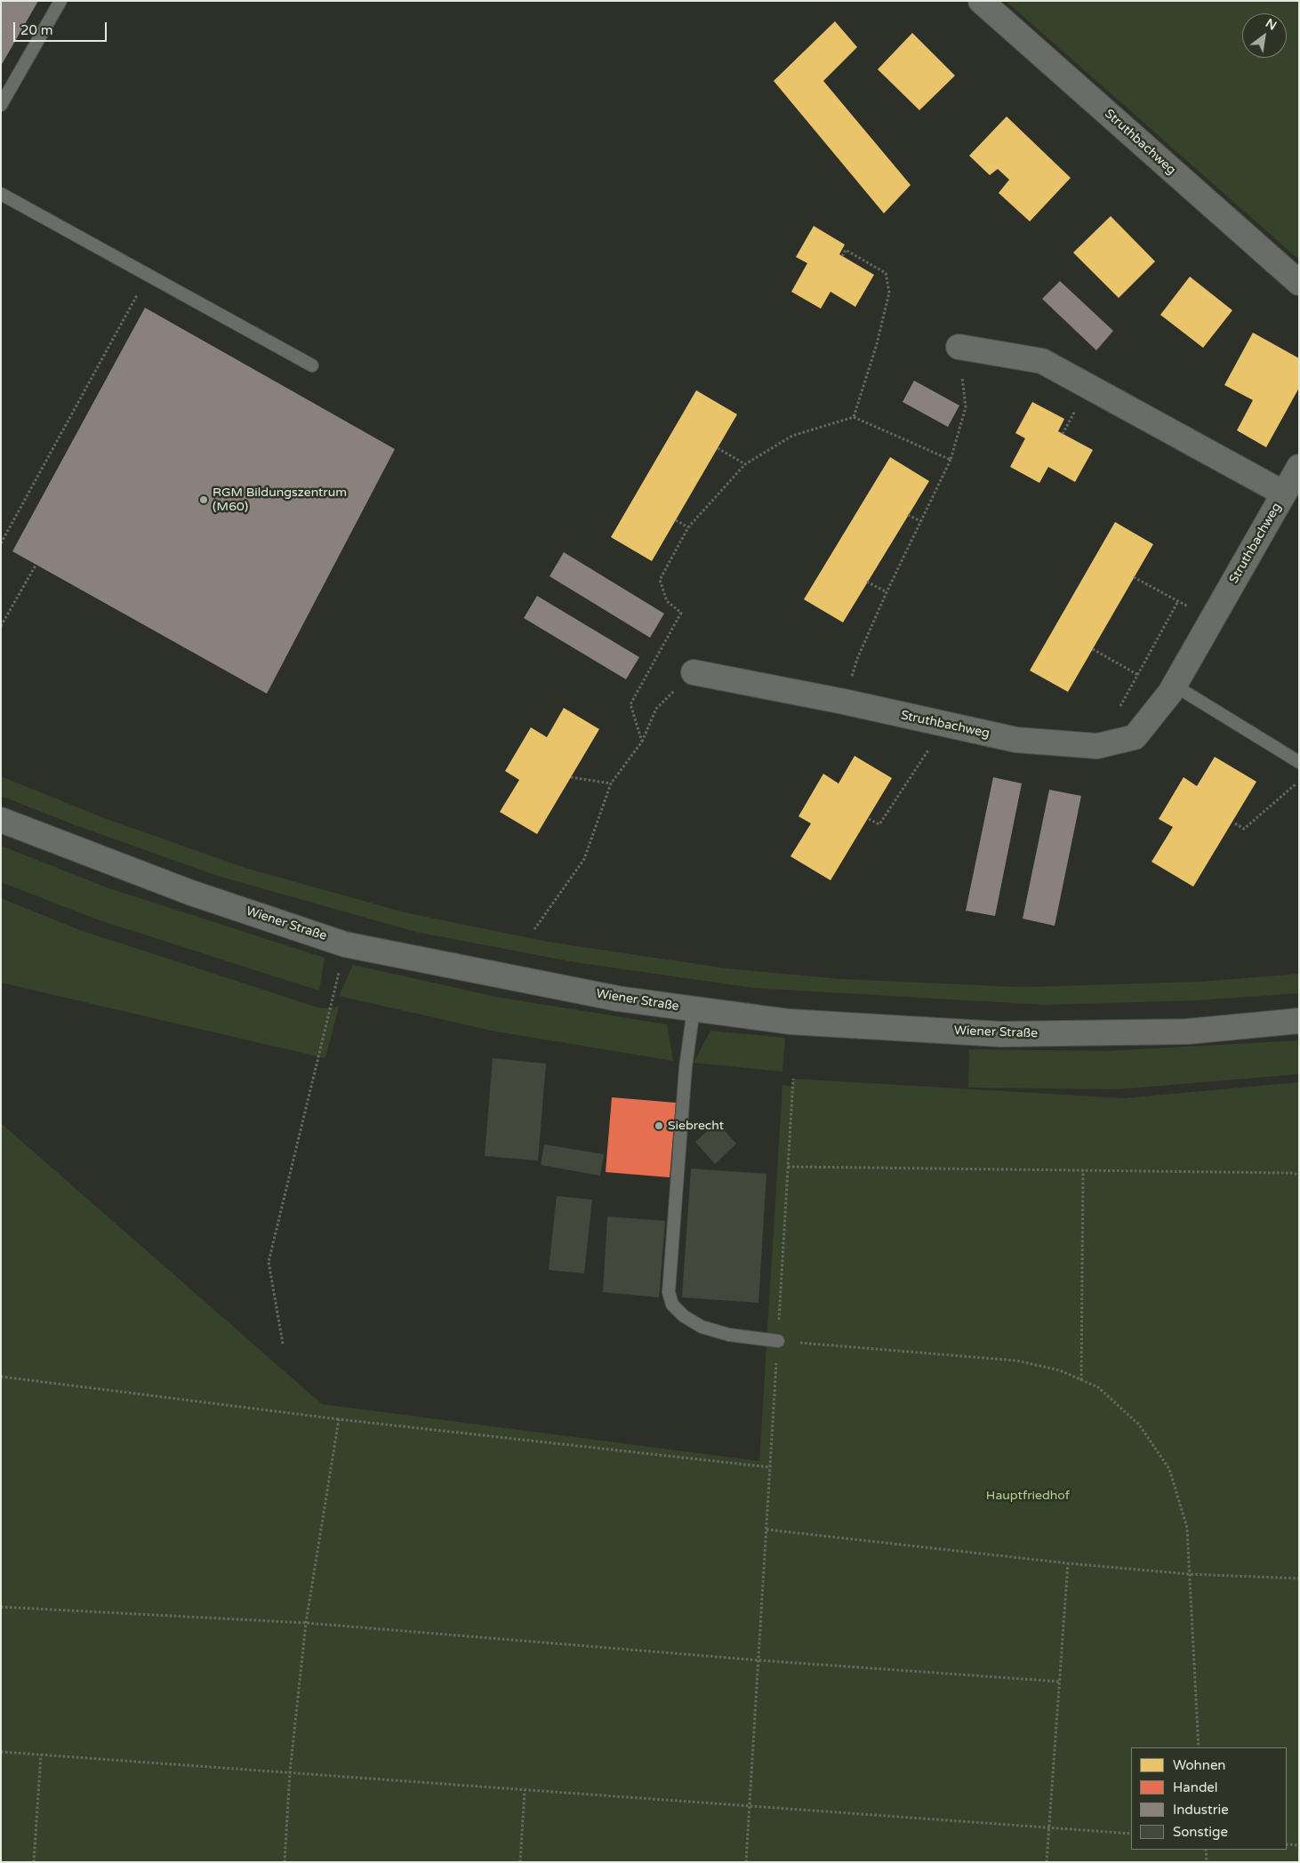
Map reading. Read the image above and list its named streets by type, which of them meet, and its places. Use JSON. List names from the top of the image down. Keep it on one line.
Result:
{"streets":{"street":["Struthbachweg","Wiener Straße"]},"parks":["Hauptfriedhof"],"places":["RGM Bildungszentrum (M60)","Siebrecht"],"legend":["Wohnen","Handel","Industrie","Sonstige"],"scale_bar":"20 m","north":"top right"}
